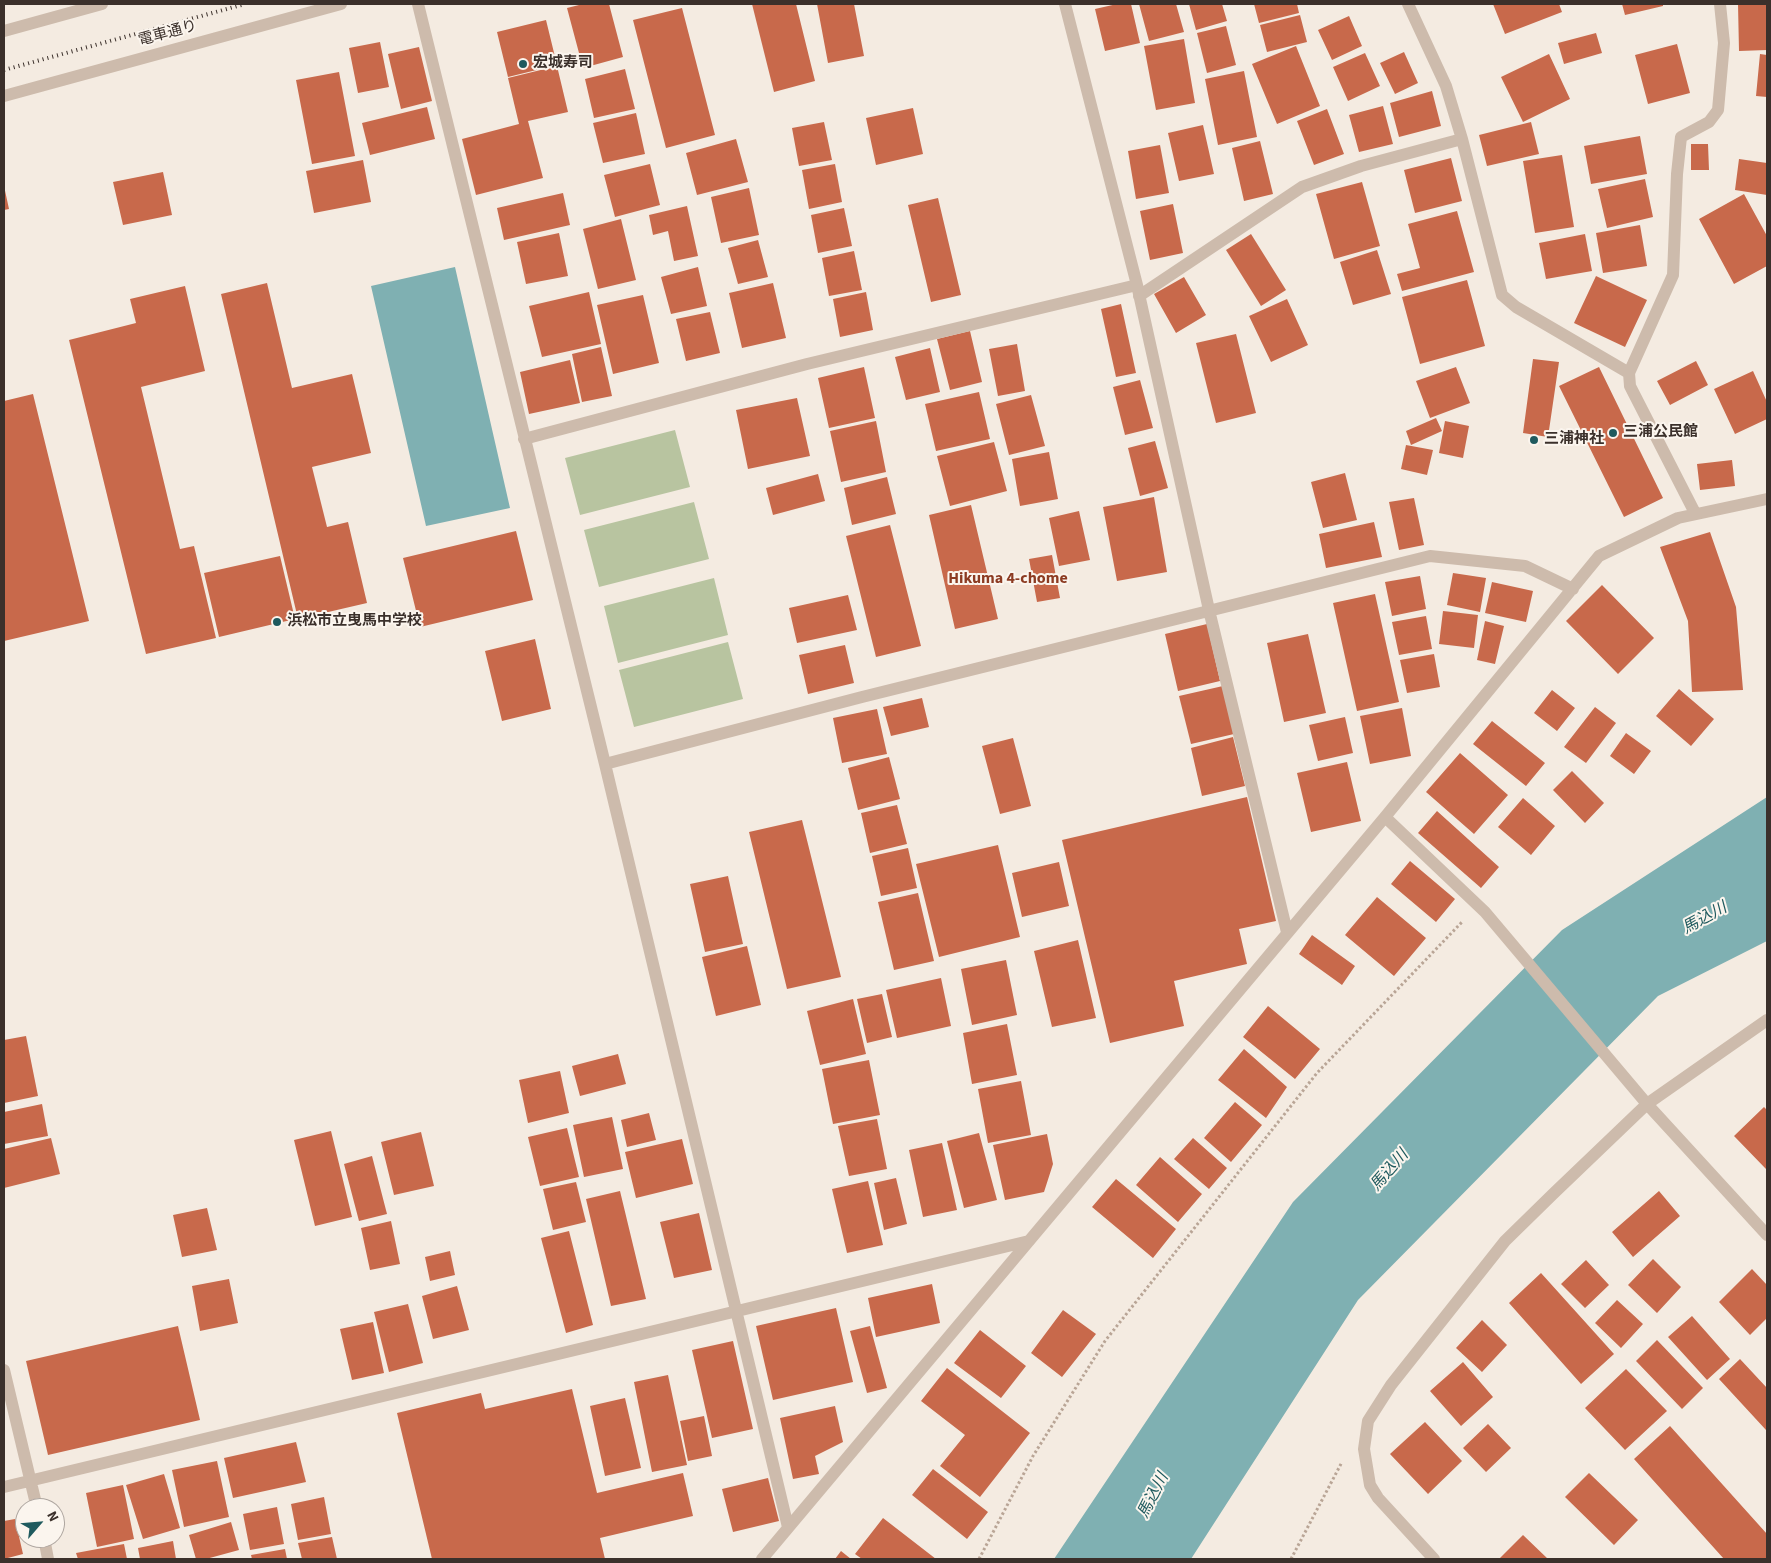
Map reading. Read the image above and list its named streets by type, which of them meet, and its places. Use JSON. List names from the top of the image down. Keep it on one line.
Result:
{"streets":{"street":["電車通り"]},"districts":["Hikuma 4-chome"],"water":["馬込川"],"places":["宏城寿司","三浦公民館","三浦神社","浜松市立曳馬中学校"],"north":"top right"}
